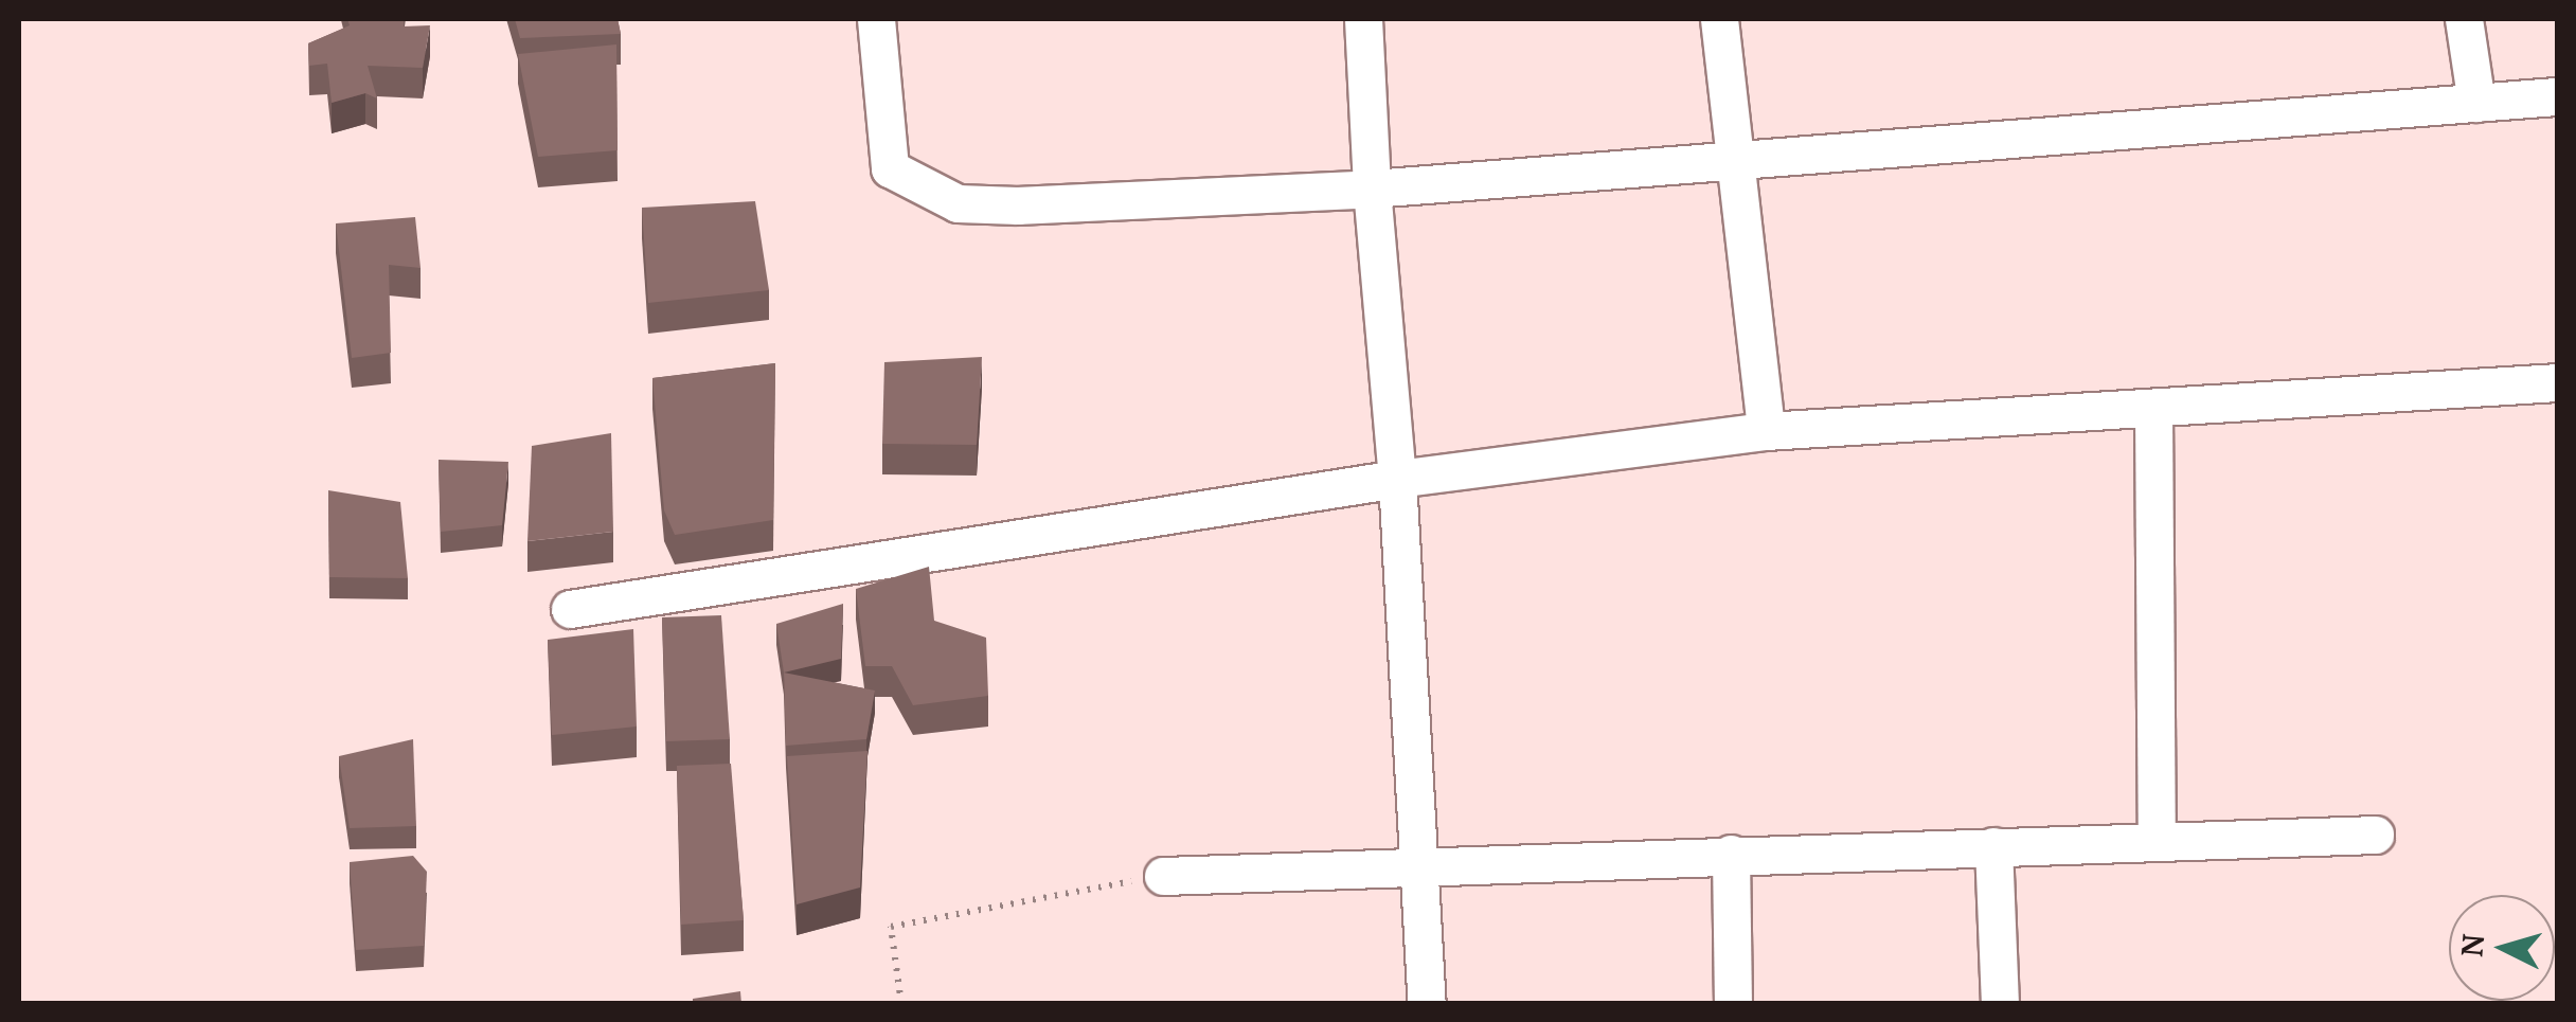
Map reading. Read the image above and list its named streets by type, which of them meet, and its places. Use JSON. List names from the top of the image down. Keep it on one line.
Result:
{"north":"left"}
